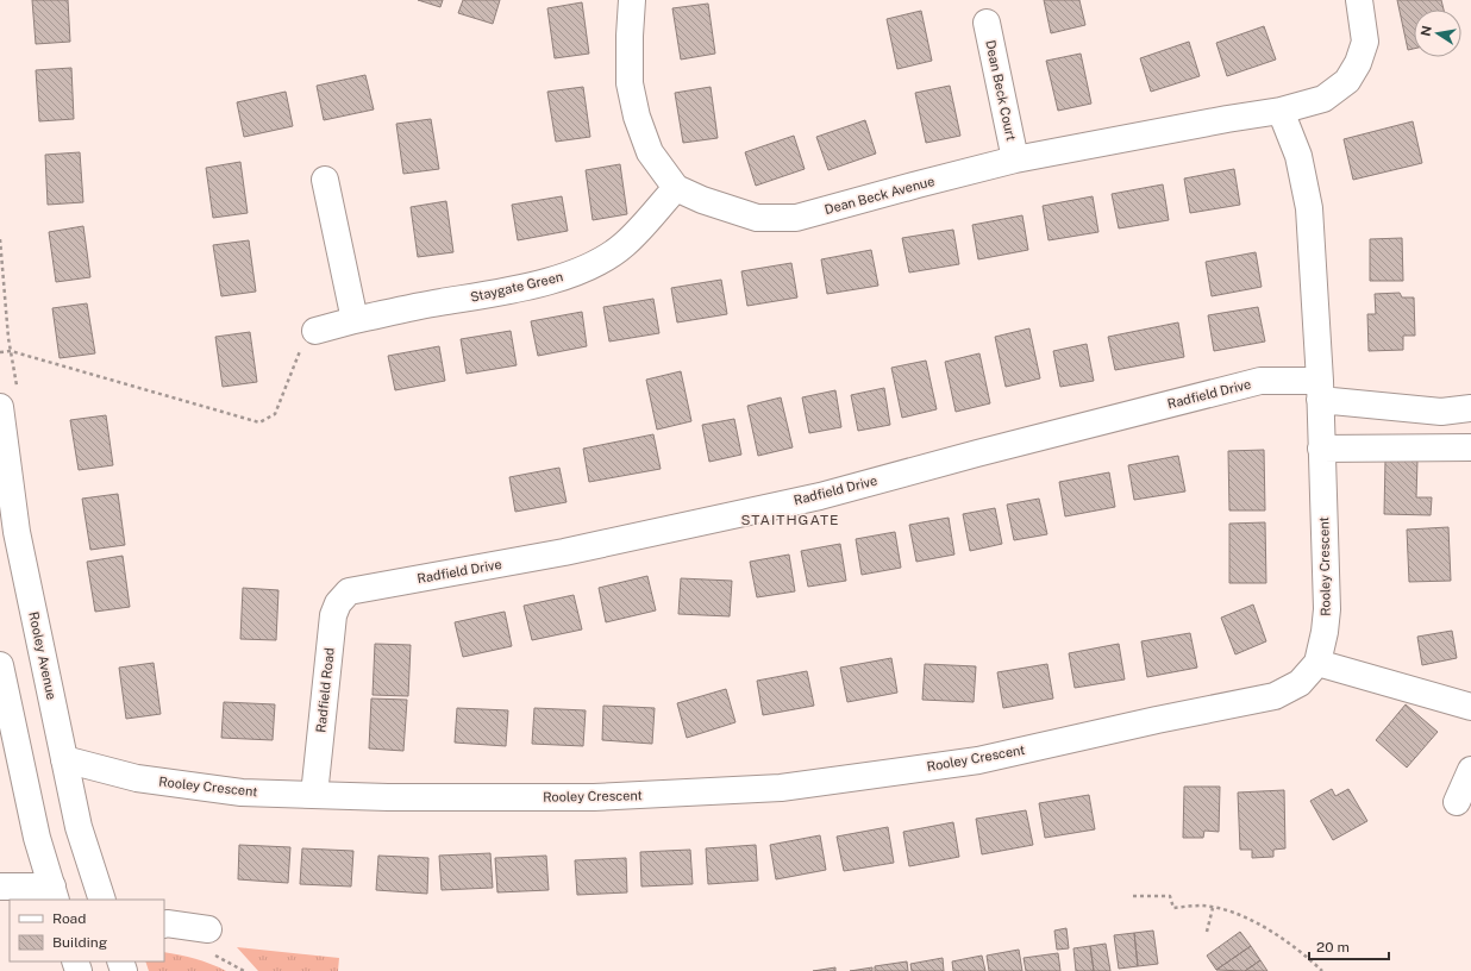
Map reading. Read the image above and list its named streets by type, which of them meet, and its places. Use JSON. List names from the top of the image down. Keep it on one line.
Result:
{"streets":{"main road":["Dean Beck Court","Dean Beck Avenue","Staygate Green","Radfield Drive","Rooley Crescent","Rooley Avenue","Radfield Road"]},"crossings":[["Dean Beck Court","Dean Beck Avenue"],["Dean Beck Avenue","Staygate Green"],["Dean Beck Avenue","Rooley Crescent"],["Radfield Drive","Rooley Crescent"],["Radfield Drive","Radfield Road"],["Rooley Crescent","Rooley Avenue"],["Rooley Crescent","Radfield Road"]],"districts":["STAITHGATE"],"legend":["Road","Building"],"scale_bar":"20 m","north":"left"}
